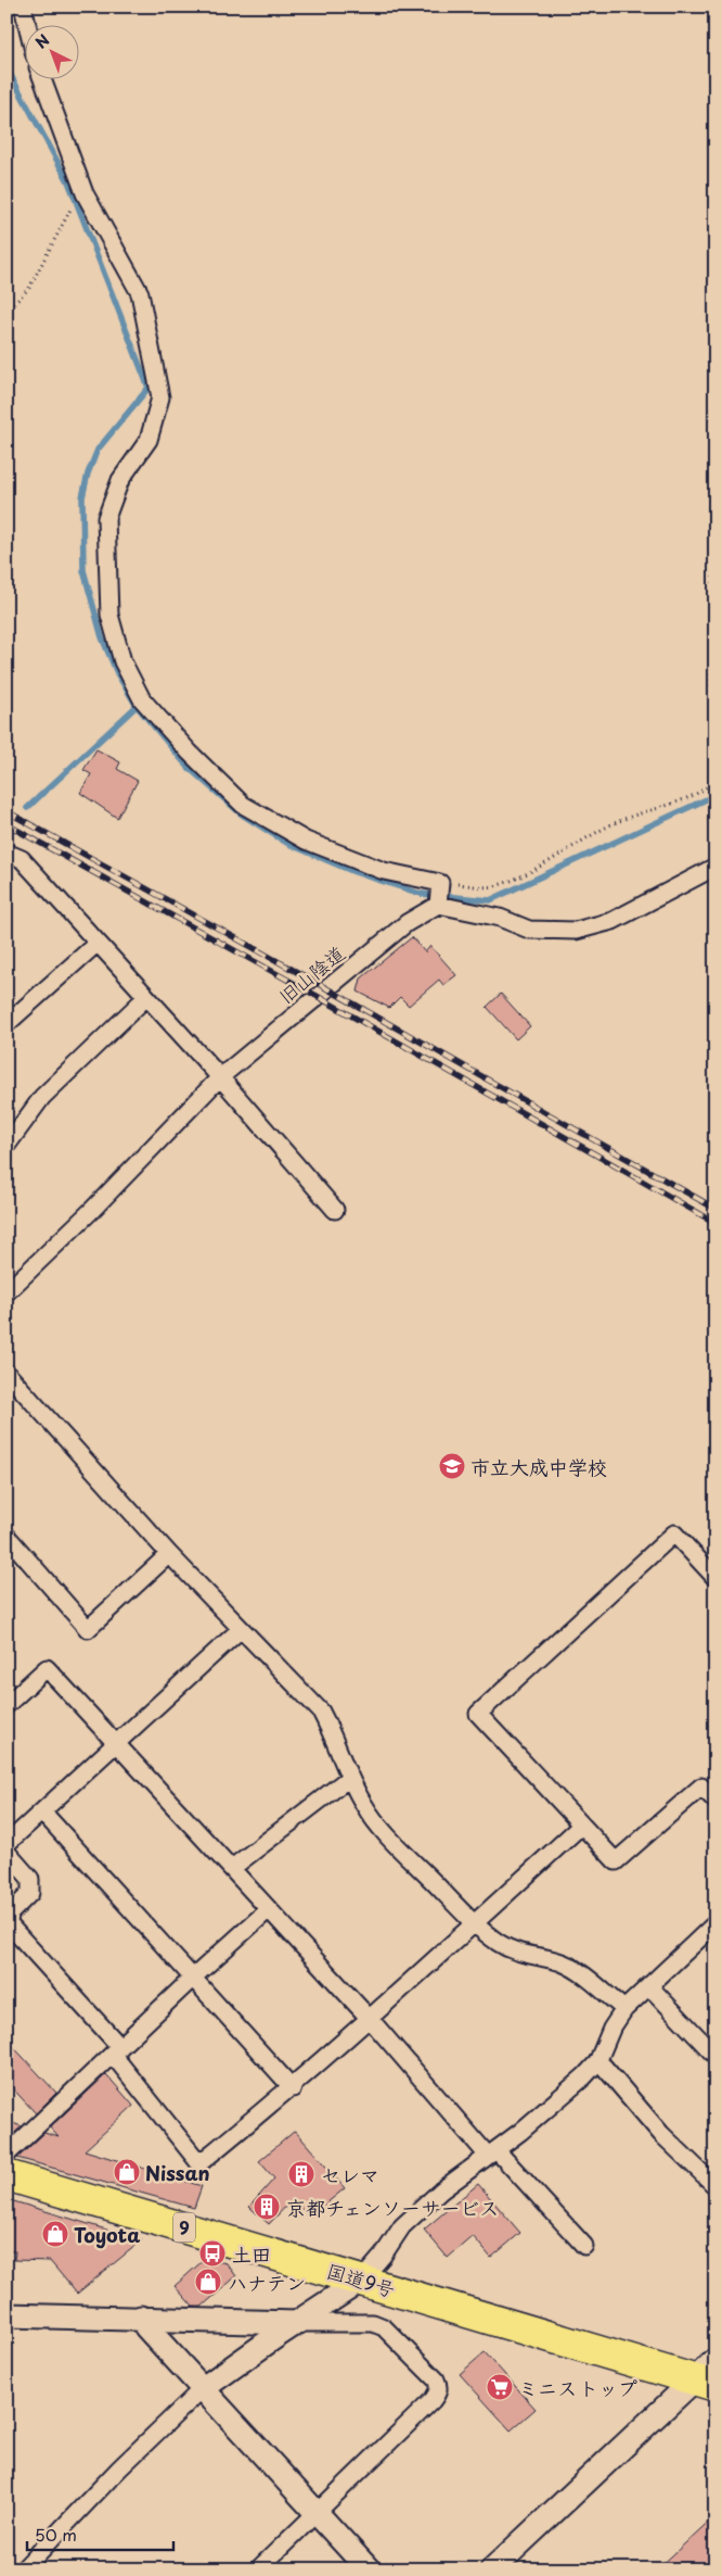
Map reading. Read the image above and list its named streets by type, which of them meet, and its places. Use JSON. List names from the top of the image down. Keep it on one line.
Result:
{"streets":{"highway":["9","国道9号"],"street":["旧山陰道"]},"places":{"school or university":["市立大成中学校"],"shop":["Nissan","Toyota","ハナテン"],"building":["セレマ","京都チェンソーサービス"],"bus stop":["土田"],"supermarket":["ミニストップ"]},"scale_bar":"50 m","north":"top left"}
